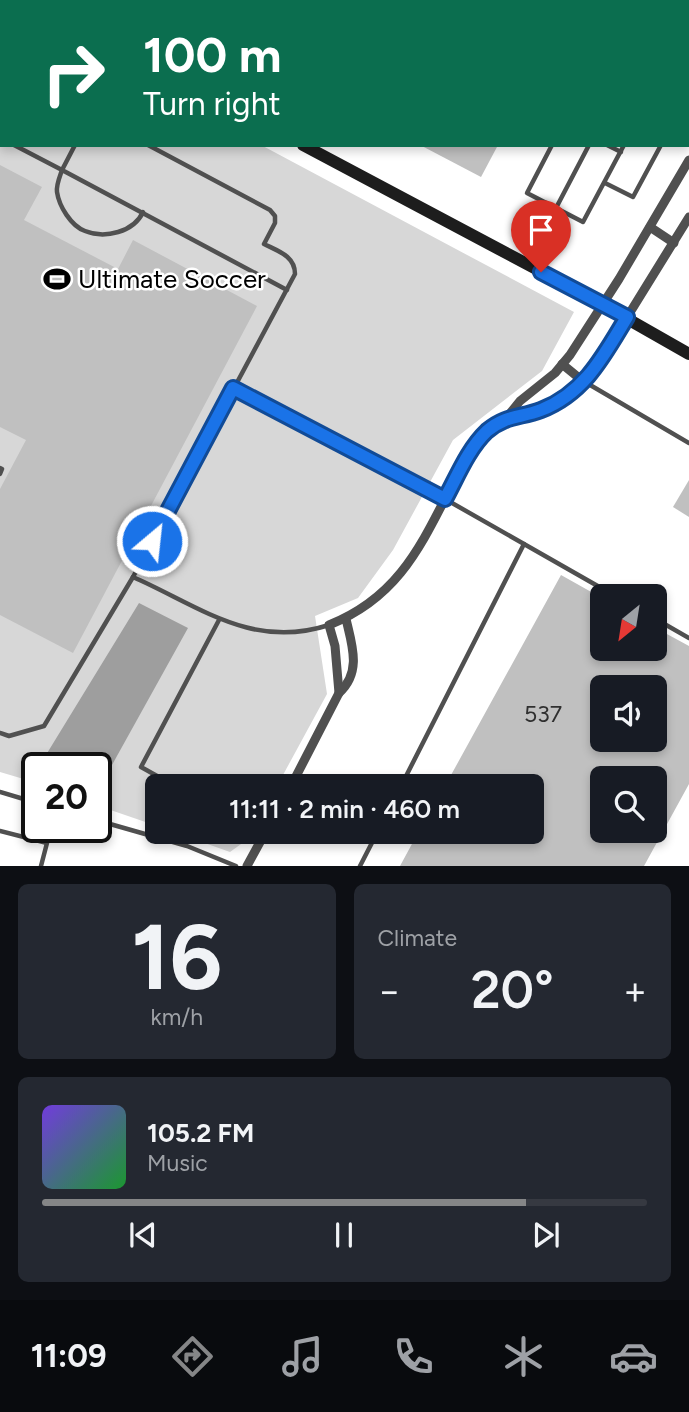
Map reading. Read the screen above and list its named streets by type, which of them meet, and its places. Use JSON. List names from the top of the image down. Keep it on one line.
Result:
{"places":{"sports":["Ultimate Soccer"]},"house_numbers":["537"],"north":"bottom left","page":{"turn":["100 m","Turn right"],"limit":"20","trip":"11:11 · 2 min · 460 m","tile":[["16","km/h"],"Climate"],"heat":["−","20°","+"],"song":["105.2 FM","Music"],"tabs":"11:09"}}
